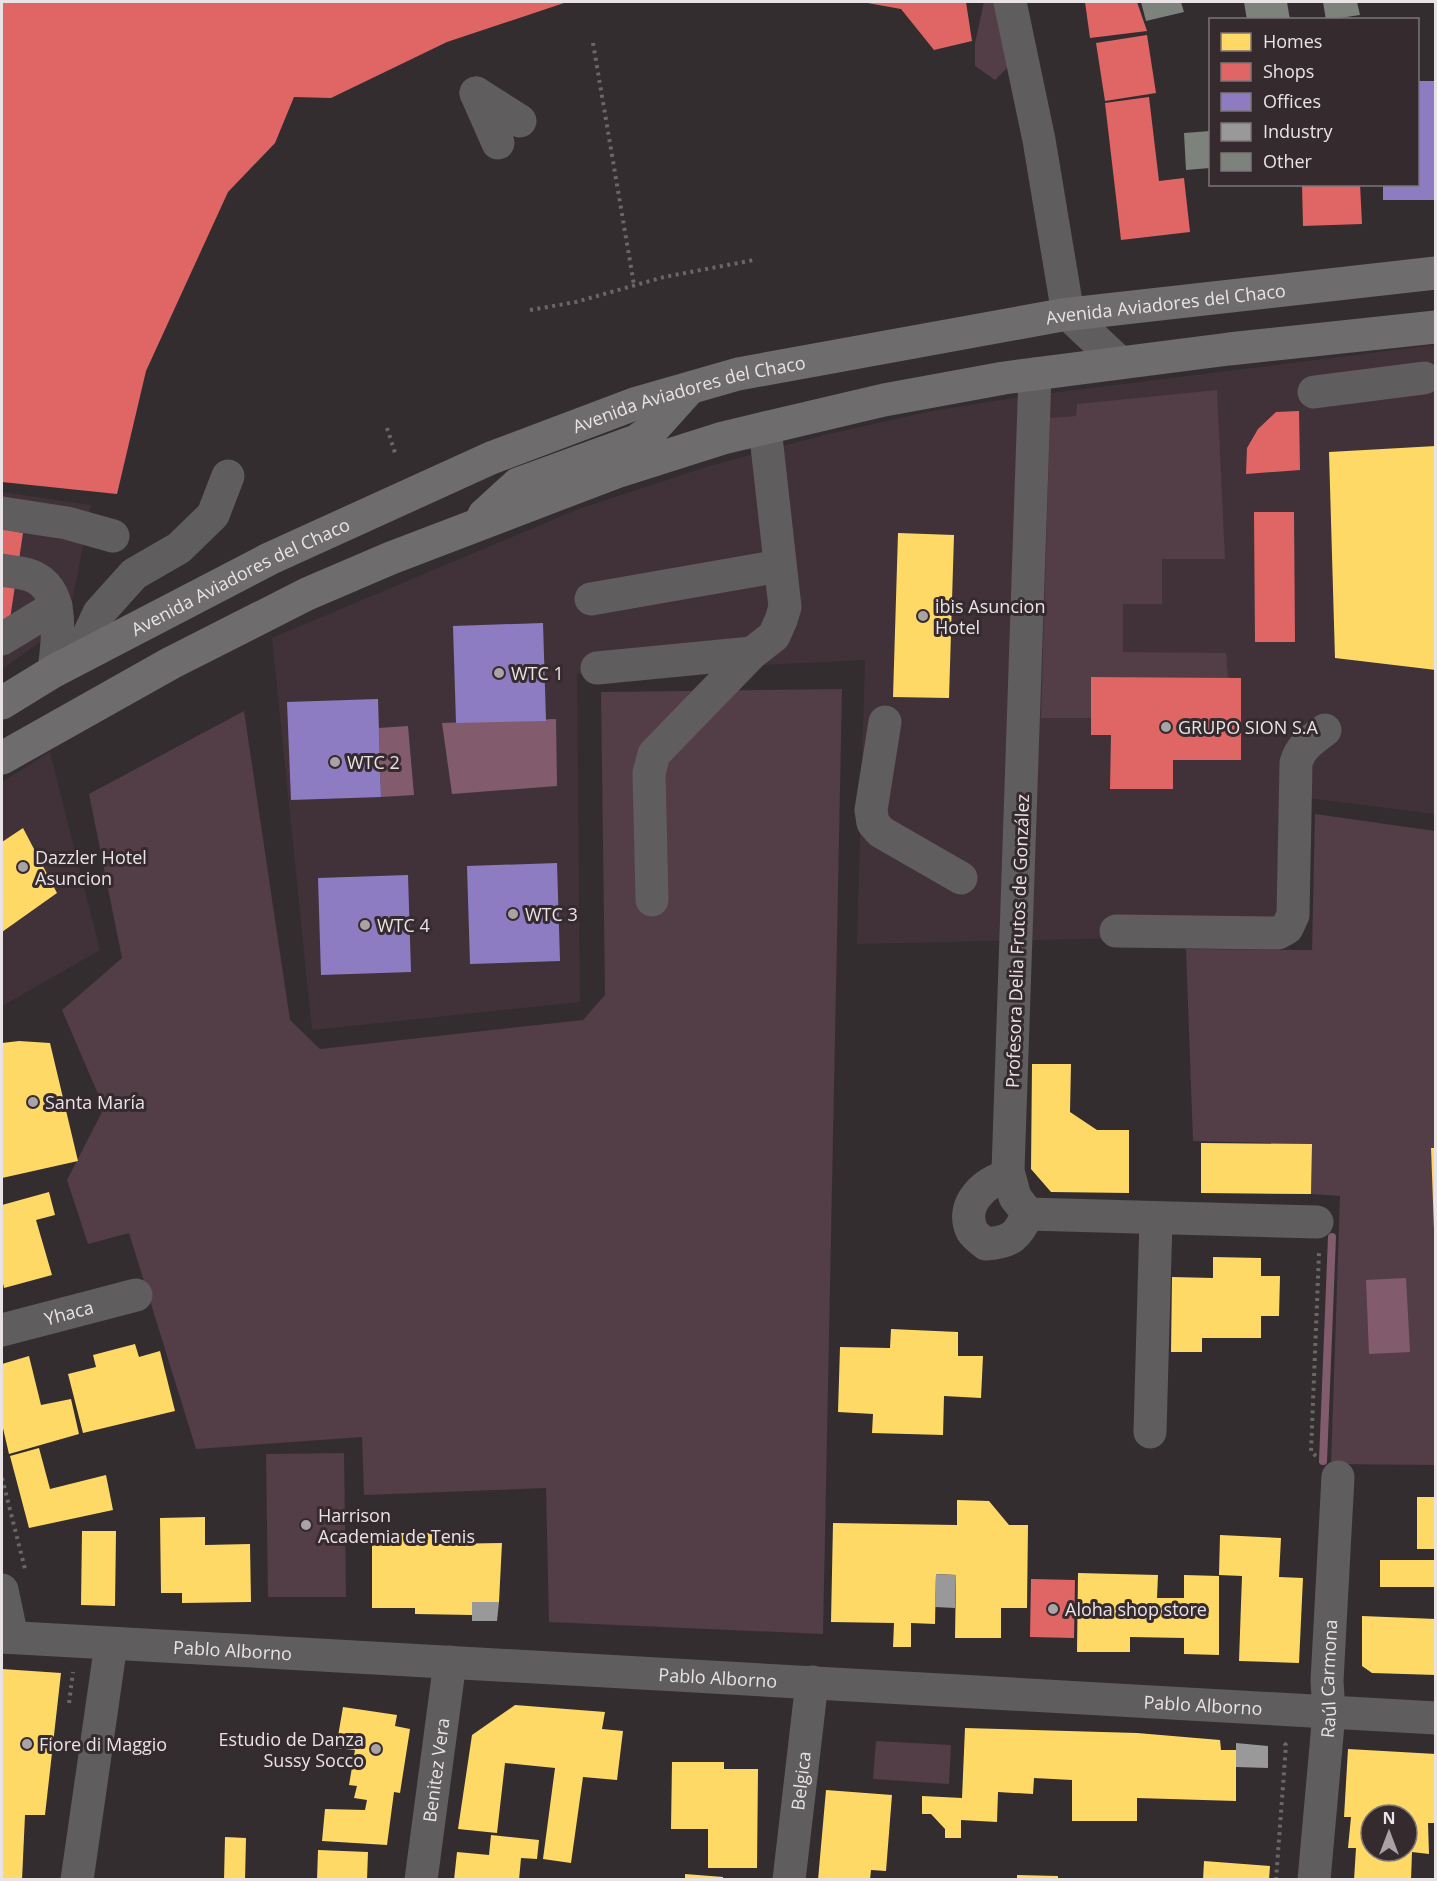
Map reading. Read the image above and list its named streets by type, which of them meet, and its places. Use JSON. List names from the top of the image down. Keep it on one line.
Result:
{"streets":{"highway":["Avenida Aviadores del Chaco"],"street":["Profesora Delia Frutos de González","Yhaca","Pablo Alborno","Raúl Carmona","Benitez Vera","Belgica"]},"crossings":[["Pablo Alborno","Raúl Carmona"],["Pablo Alborno","Benitez Vera"],["Pablo Alborno","Belgica"]],"places":["ibis Asuncion Hotel","WTC 1","GRUPO SION S.A","WTC 2","Dazzler Hotel Asuncion","WTC 3","WTC 4","Santa María","Harrison Academia de Tenis","Aloha shop store","Fiore di Maggio","Estudio de Danza Sussy Socco"],"legend":["Homes","Shops","Offices","Industry","Other"],"north":"top"}
